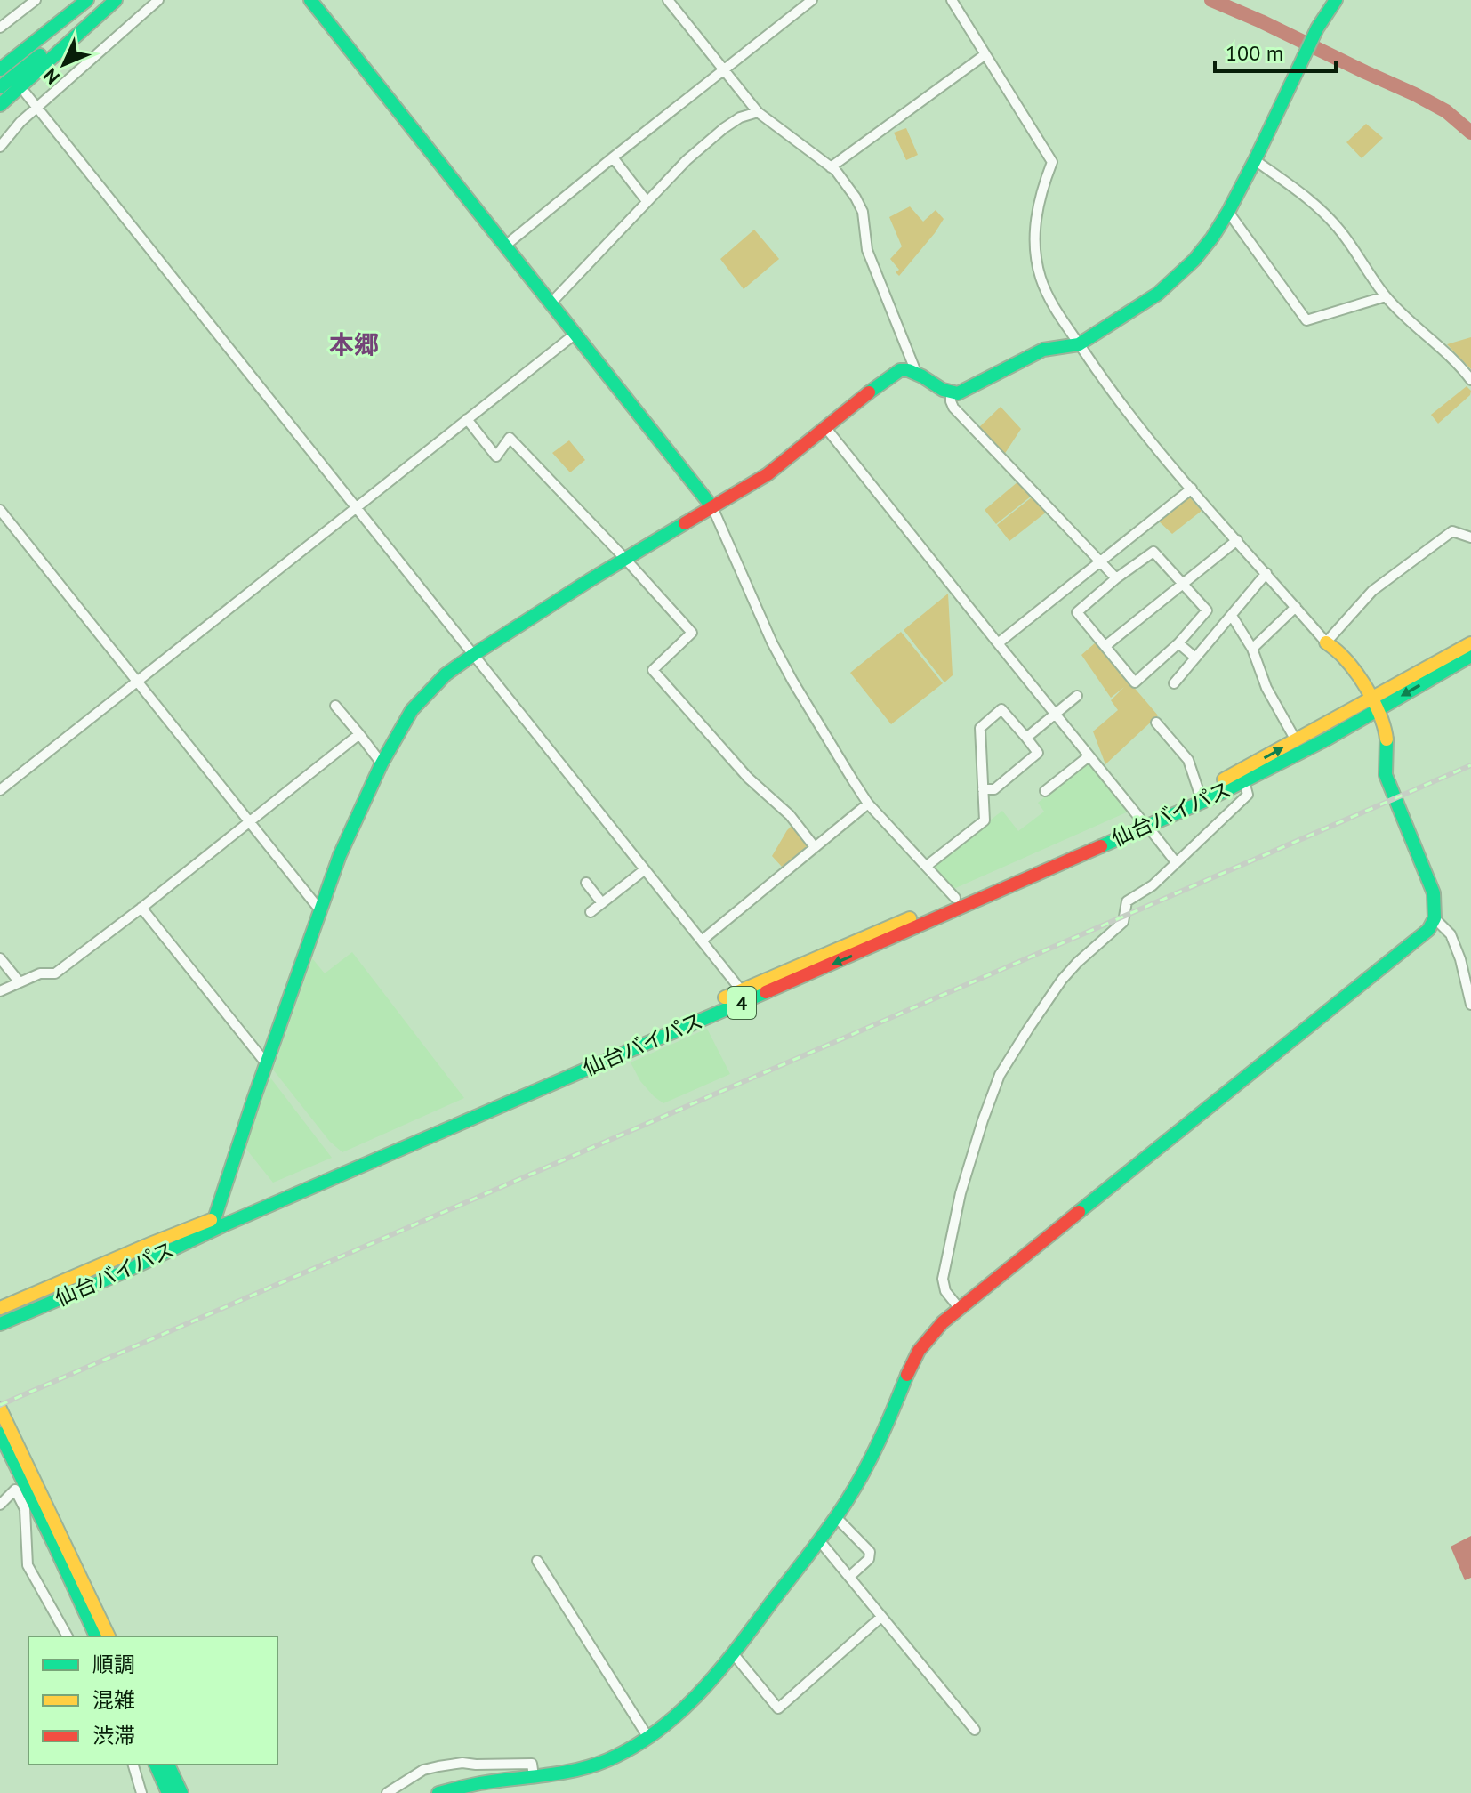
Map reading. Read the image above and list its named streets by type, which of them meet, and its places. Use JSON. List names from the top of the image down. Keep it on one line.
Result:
{"streets":{"main road":["仙台バイパス","4"]},"districts":["本郷"],"legend":["順調","混雑","渋滞"],"scale_bar":"100 m","north":"bottom left"}
